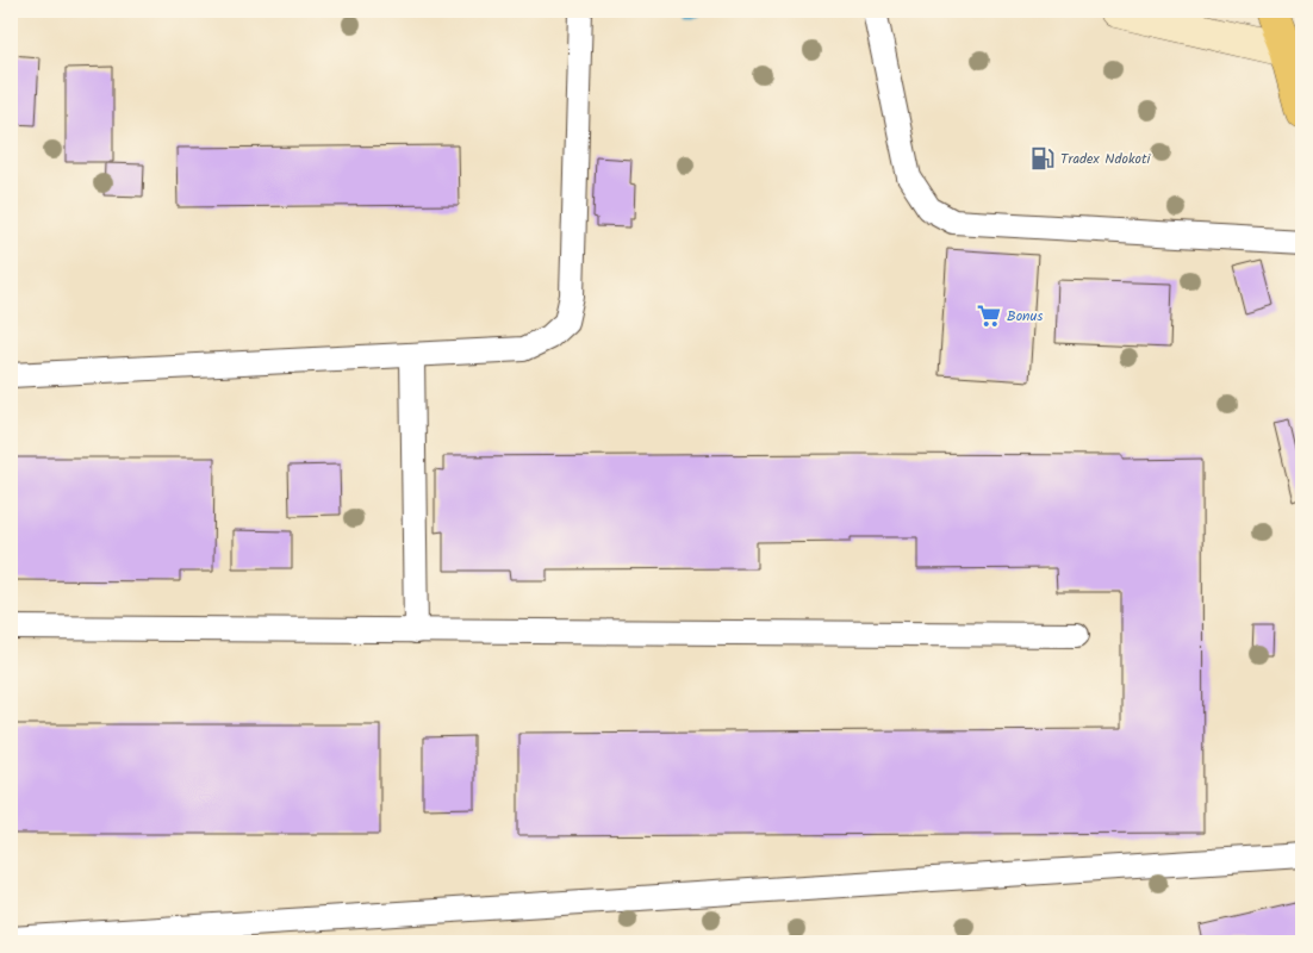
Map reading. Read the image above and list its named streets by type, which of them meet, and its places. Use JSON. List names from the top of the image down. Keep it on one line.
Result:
{"places":{"fuel station":["Tradex Ndokoti"],"supermarket":["Bonus"]}}
